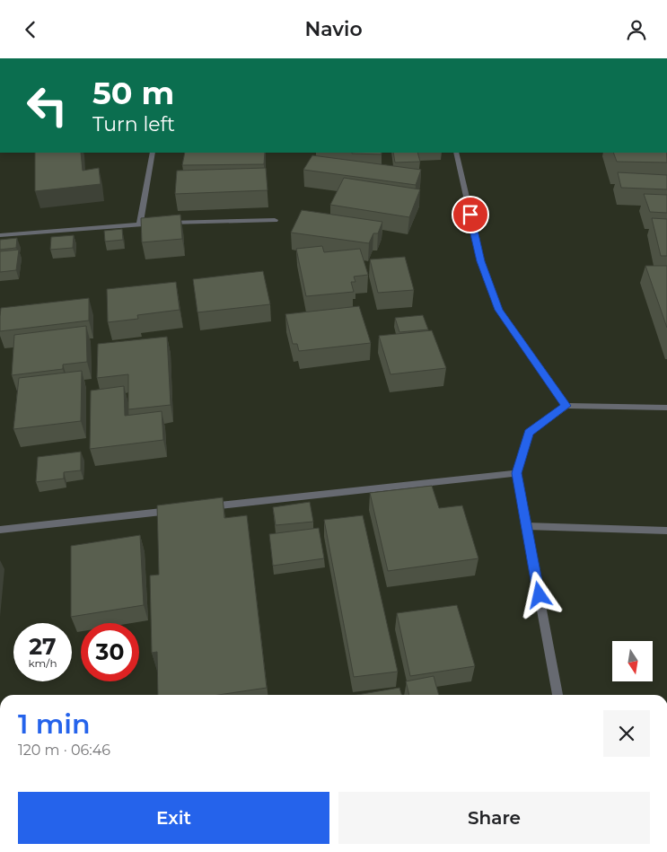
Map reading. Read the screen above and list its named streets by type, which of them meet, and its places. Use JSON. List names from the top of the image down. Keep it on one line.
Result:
{"north":"bottom","page":{"header":"Navio","turn":["50 m","Turn left"],"speed":"27 km/h","limit":"30","heading":["1 min","120 m · 06:46"],"buttons":["Exit","Share"]}}
